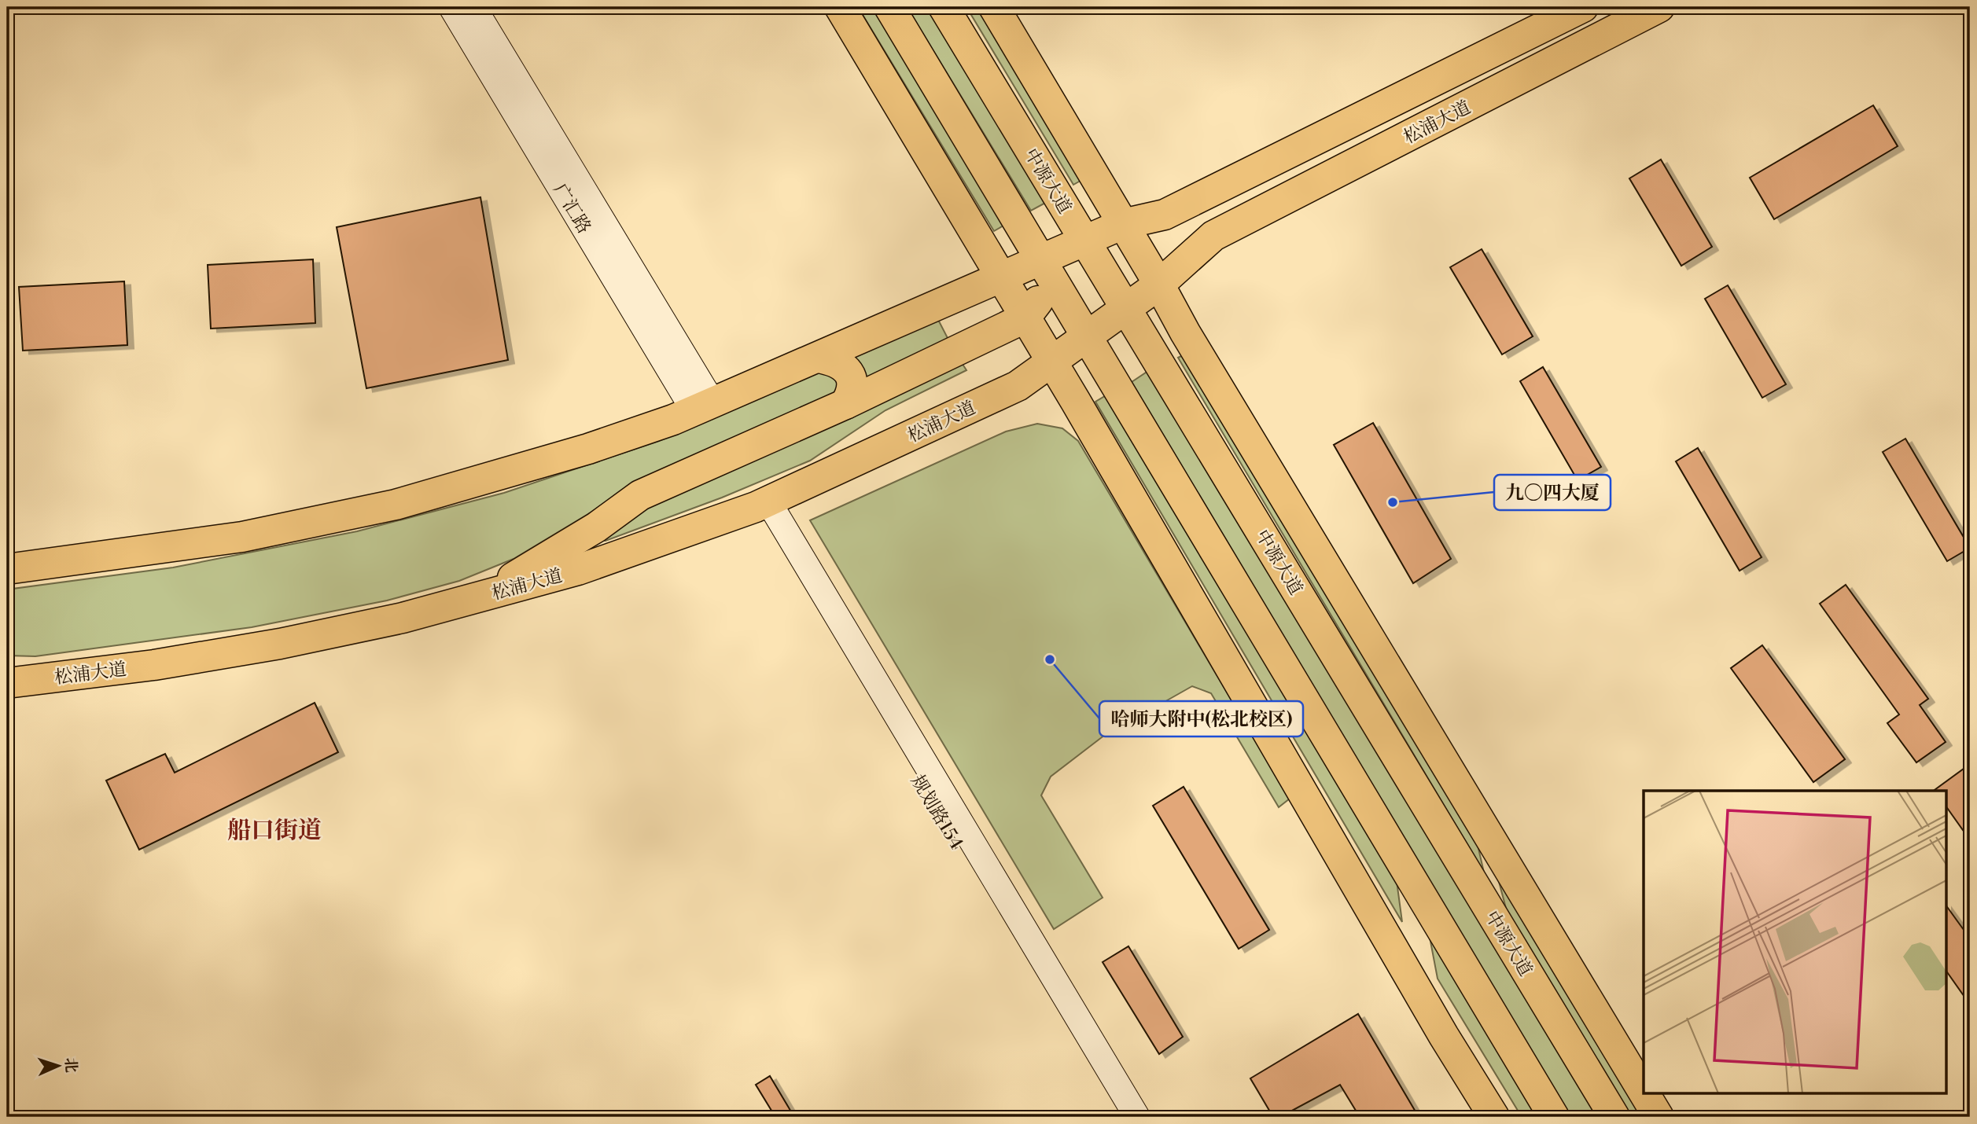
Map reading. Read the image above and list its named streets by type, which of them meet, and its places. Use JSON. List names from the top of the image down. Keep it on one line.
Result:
{"streets":{"highway":["松浦大道","中源大道"],"street":["广汇路","规划路154"]},"crossings":[["松浦大道","中源大道"],["松浦大道","规划路154"]],"districts":["船口街道"],"places":["九〇四大厦","哈师大附中(松北校区)"],"north":"right"}
